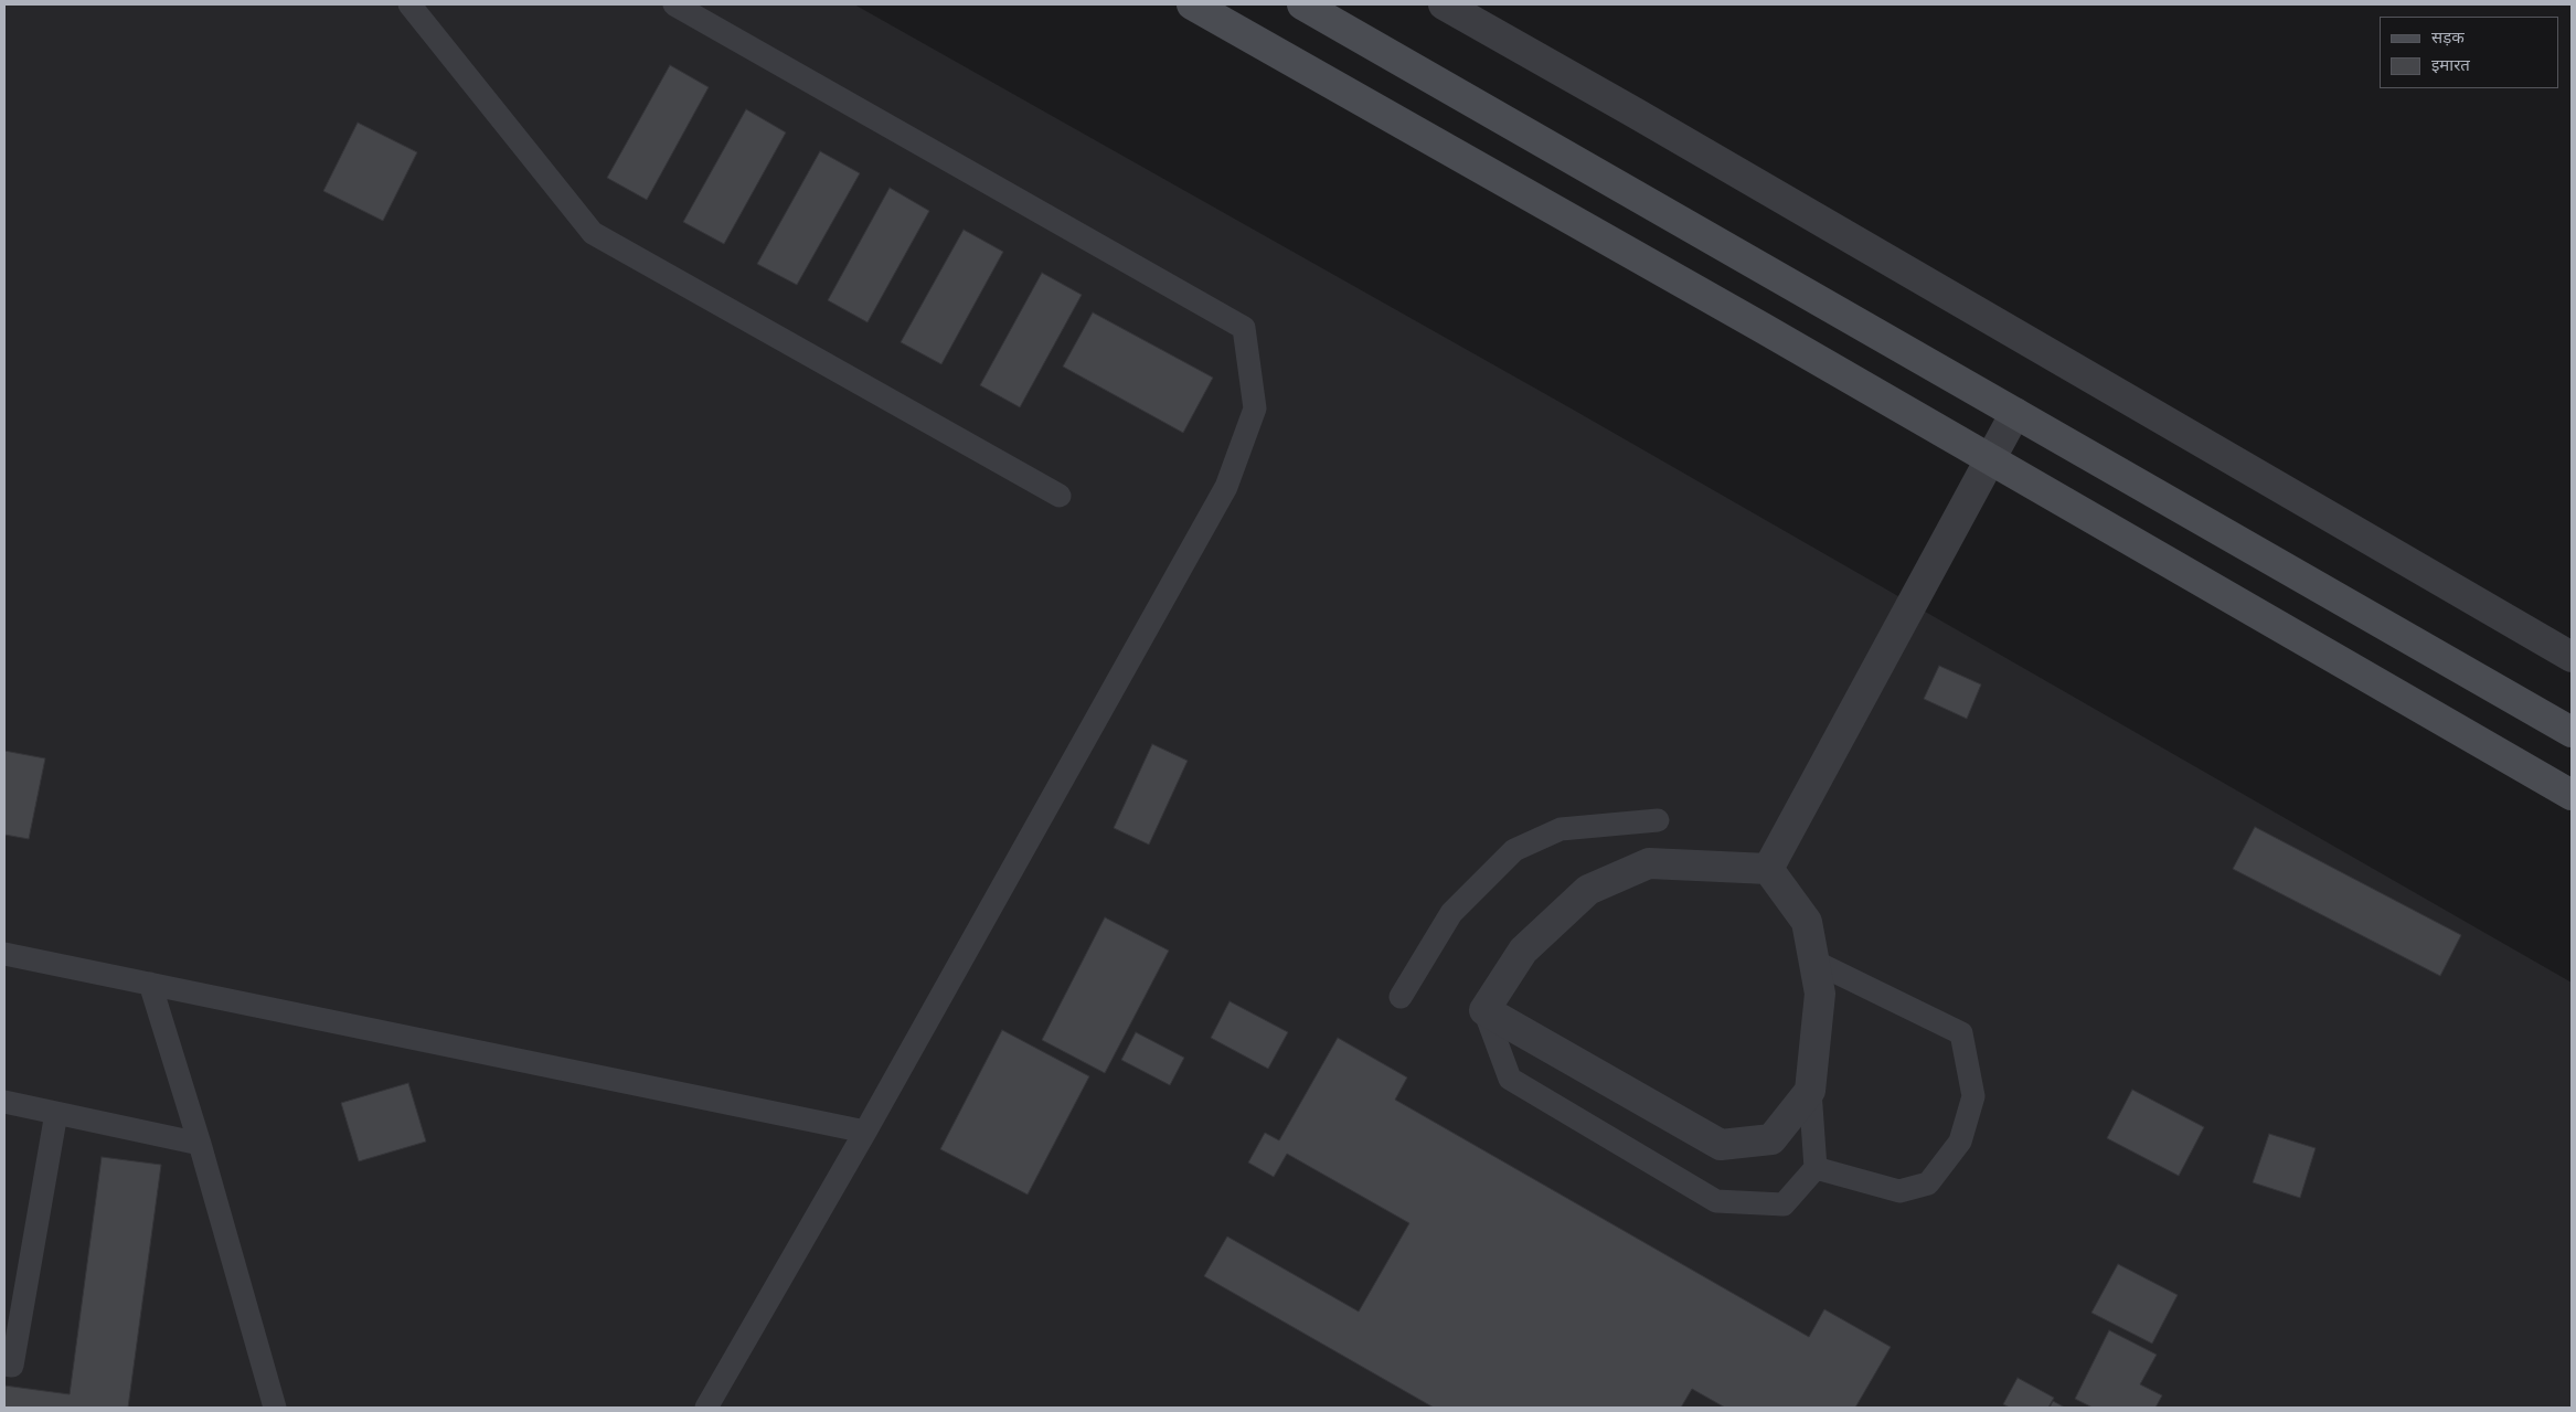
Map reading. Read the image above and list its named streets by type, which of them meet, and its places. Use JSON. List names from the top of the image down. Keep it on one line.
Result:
{"legend":["सड़क","इमारत"]}
